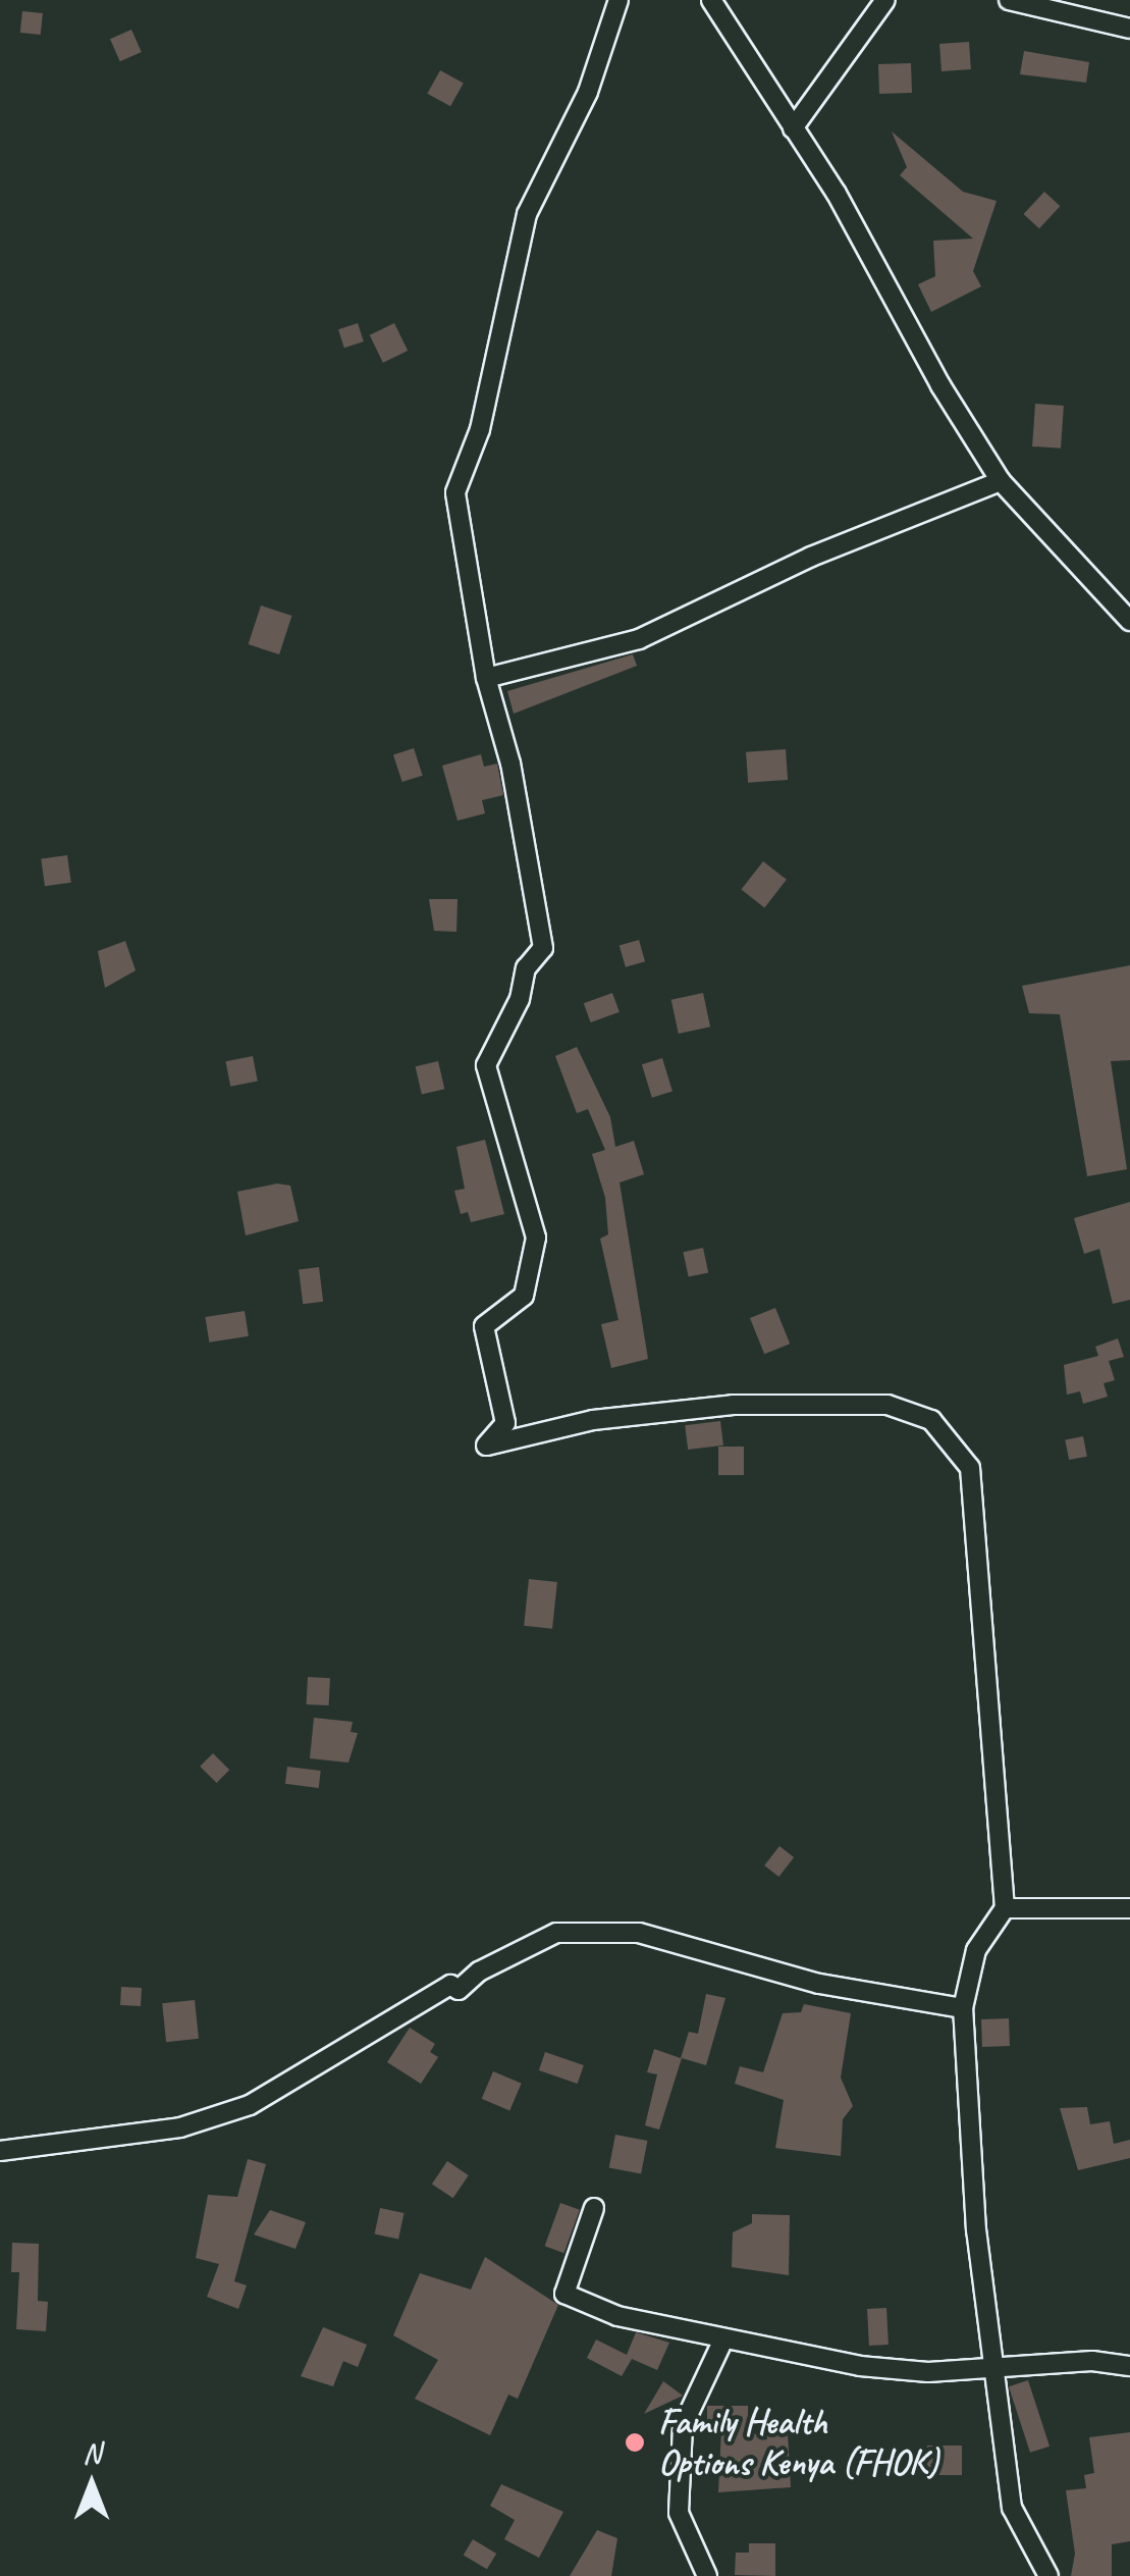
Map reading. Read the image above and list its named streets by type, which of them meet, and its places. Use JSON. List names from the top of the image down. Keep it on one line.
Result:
{"places":["Family Health Options Kenya (FHOK)"],"north":"top"}
